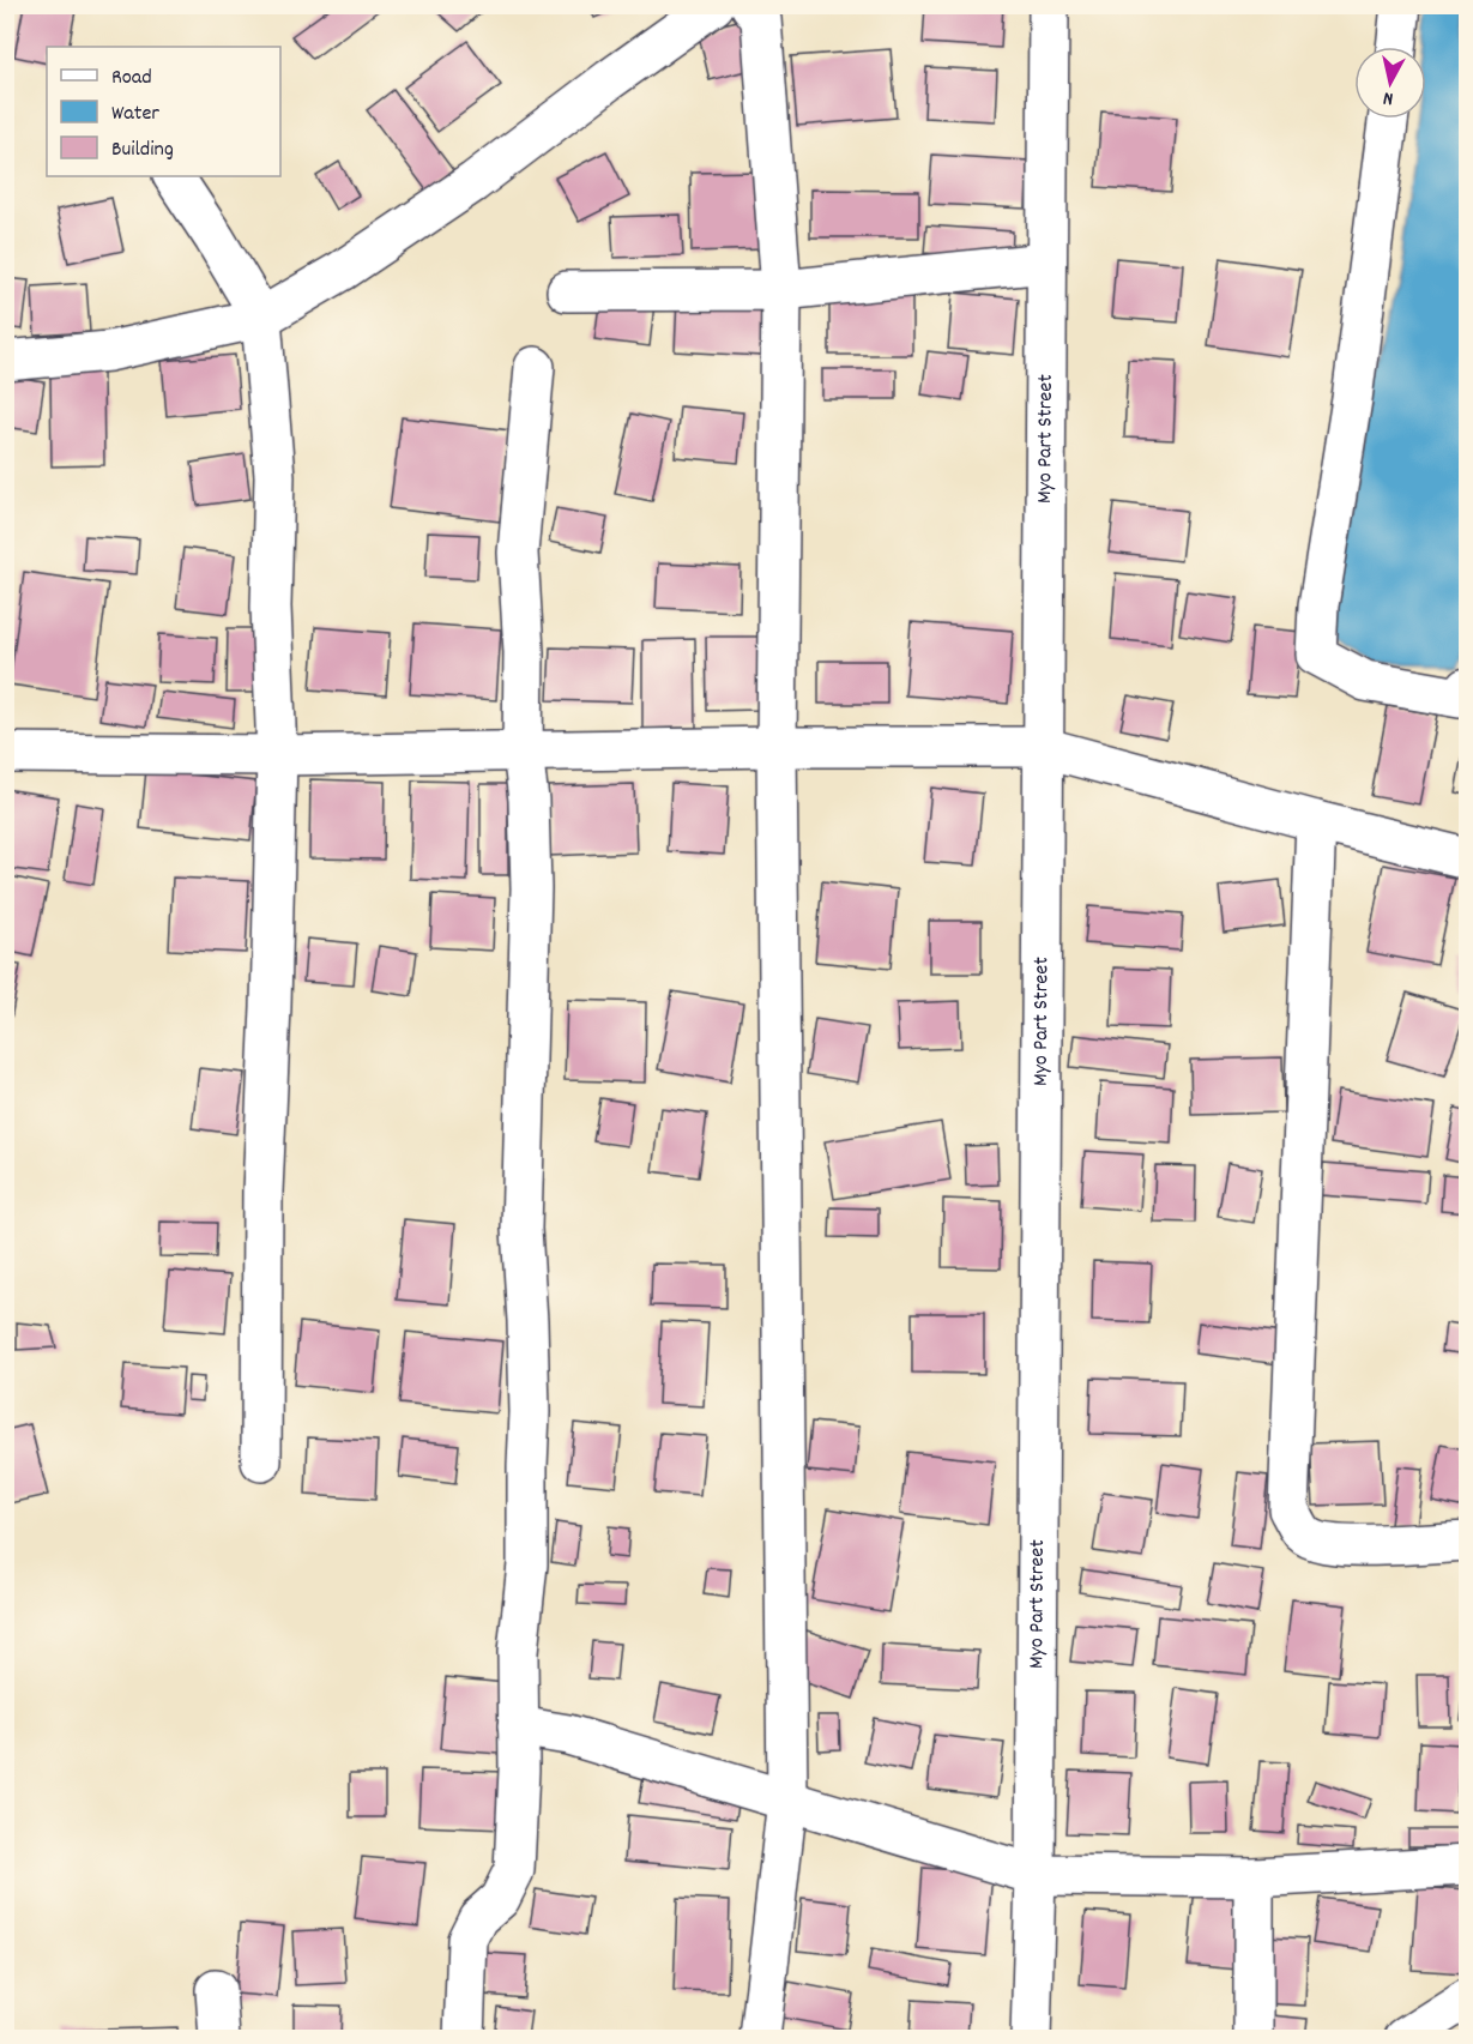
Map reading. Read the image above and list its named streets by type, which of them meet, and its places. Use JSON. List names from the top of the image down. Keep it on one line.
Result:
{"streets":{"street":["Myo Part Street"]},"legend":["Road","Water","Building"],"north":"bottom"}
